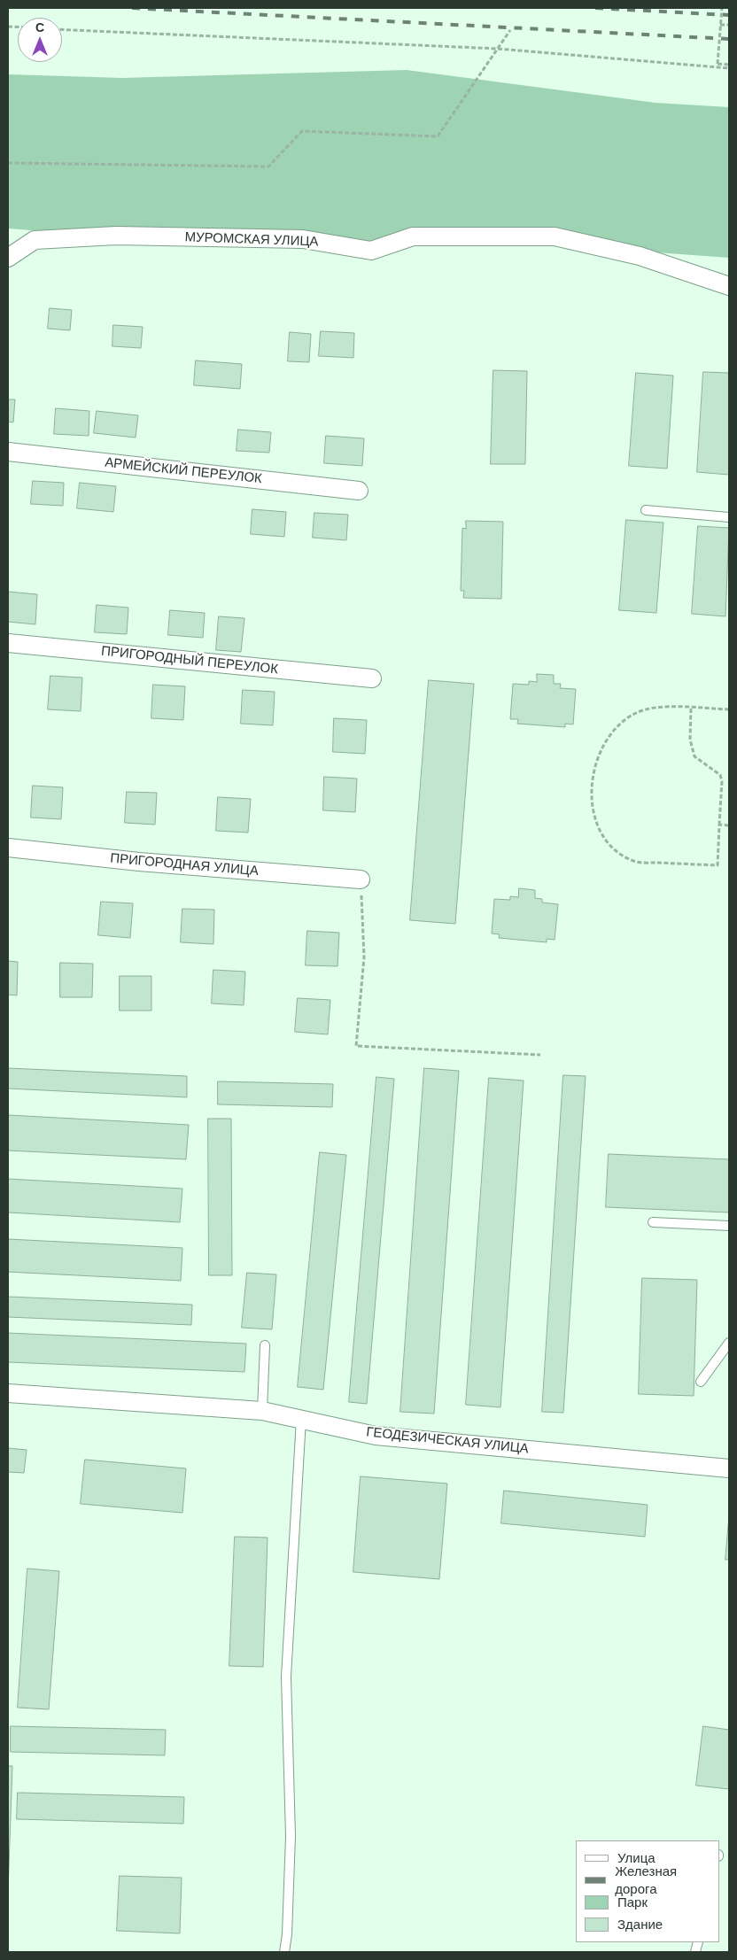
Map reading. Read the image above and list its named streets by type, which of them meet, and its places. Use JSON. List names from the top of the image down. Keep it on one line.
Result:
{"streets":{"street":["МУРОМСКАЯ УЛИЦА","АРМЕЙСКИЙ ПЕРЕУЛОК","ПРИГОРОДНЫЙ ПЕРЕУЛОК","ПРИГОРОДНАЯ УЛИЦА","ГЕОДЕЗИЧЕСКАЯ УЛИЦА"]},"legend":["Улица","Железная дорога","Парк","Здание"],"north":"top"}
